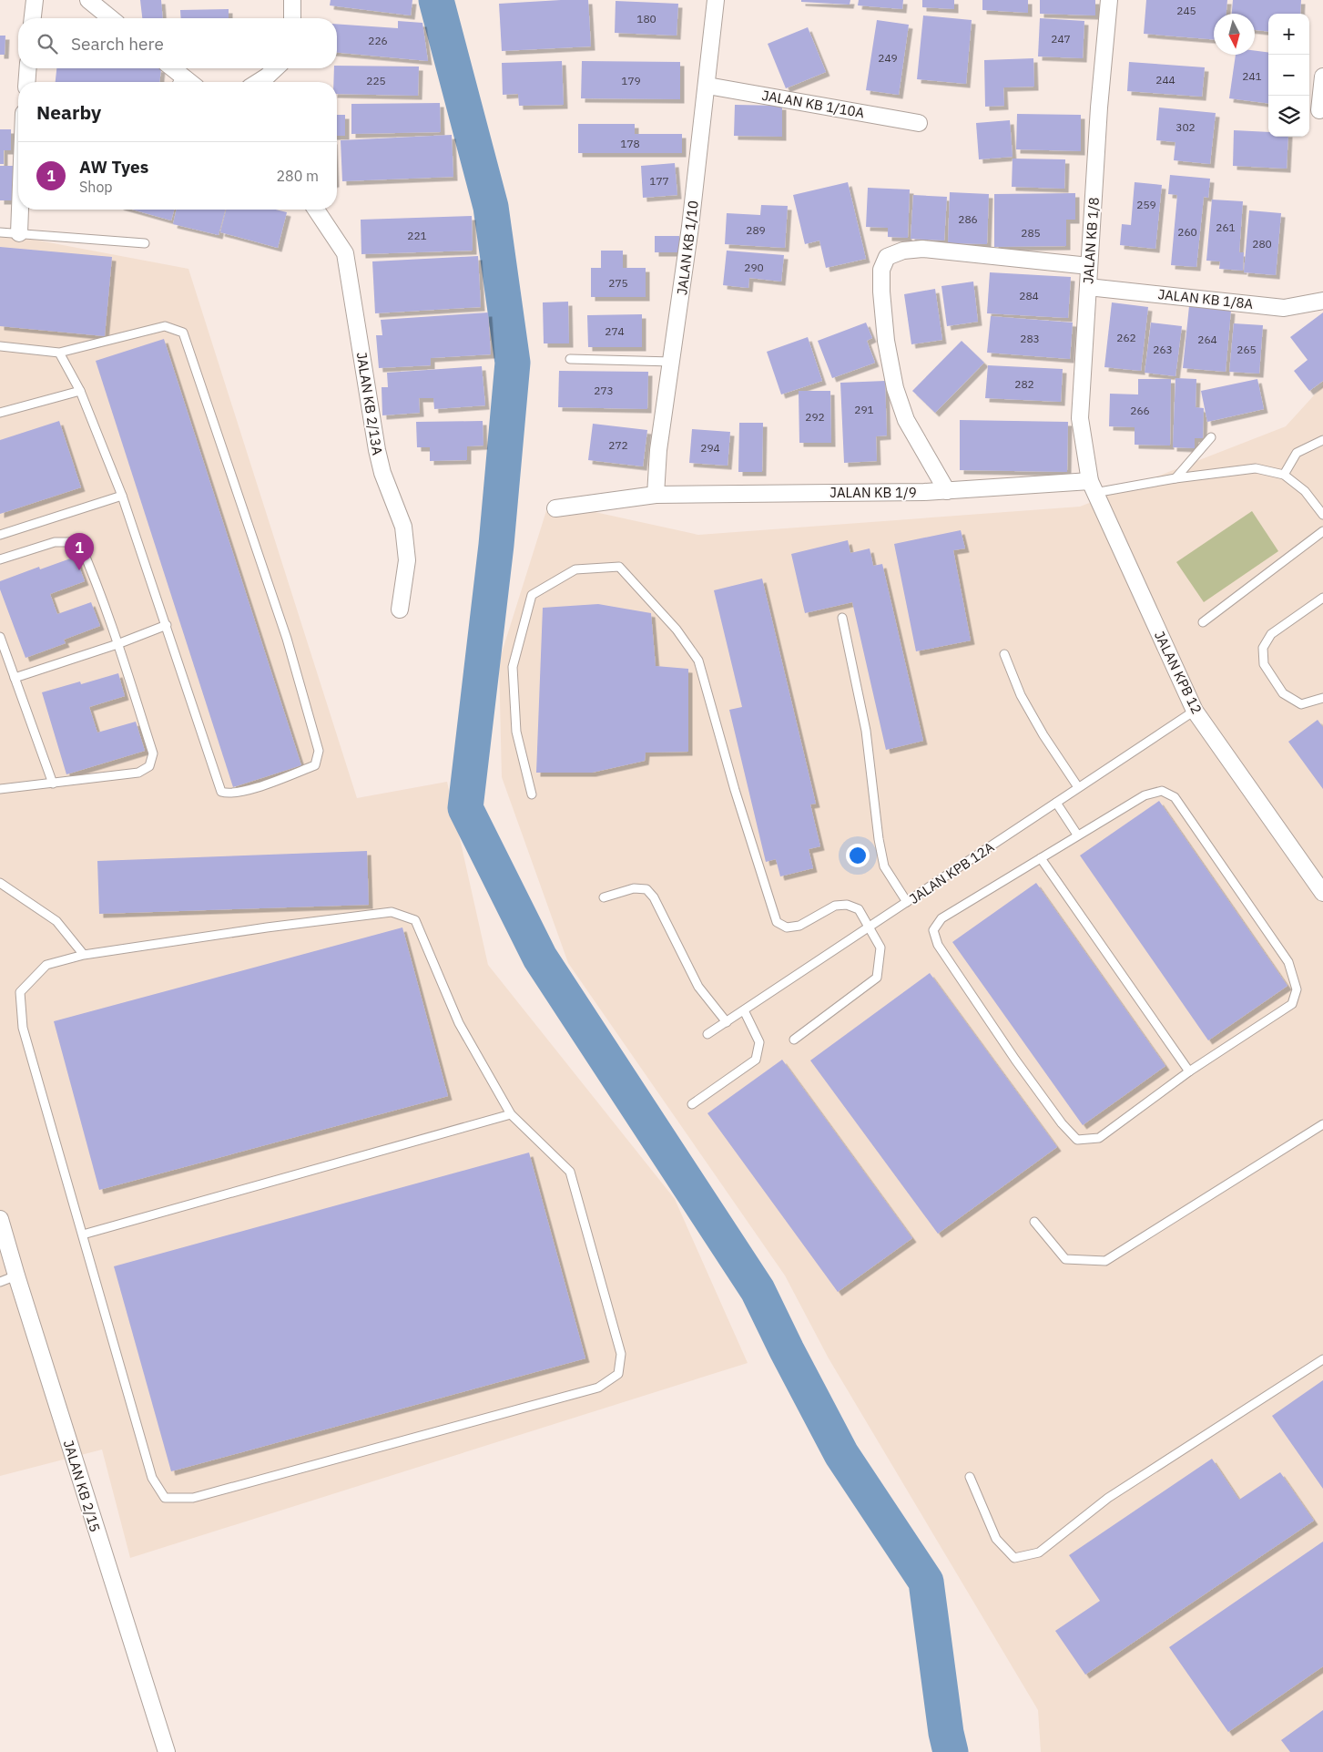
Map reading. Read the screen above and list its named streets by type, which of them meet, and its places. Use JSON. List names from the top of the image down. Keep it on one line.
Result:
{"streets":{"street":["JALAN KB 1/10A","JALAN KB 1/8","JALAN KB 1/10","JALAN KB 1/8A","JALAN KB 2/13A","JALAN KB 1/9","JALAN KPB 12","JALAN KB 2/15"],"lane":["JALAN KPB 12A"]},"crossings":[["JALAN KB 1/10A","JALAN KB 1/10"],["JALAN KB 1/8","JALAN KB 1/8A"],["JALAN KB 1/8","JALAN KB 1/9"],["JALAN KB 1/8","JALAN KPB 12"],["JALAN KB 1/10","JALAN KB 1/9"],["JALAN KB 1/9","JALAN KPB 12"],["JALAN KPB 12","JALAN KPB 12A"]],"house_numbers":["245","180","247","226","249","241","244","225","179","302","178","177","259","286","261","289","260","285","221","280","290","275","284","274","262","283","264","263","265","282","273","291","266","292","272","294"],"north":"bottom","page":{"map_buttons":["+","−"],"search":"Search here","heading":"Nearby","list":[{"mark":"1","name":"AW Tyes","note":"Shop","value":"280 m"}],"pins":"1"}}
